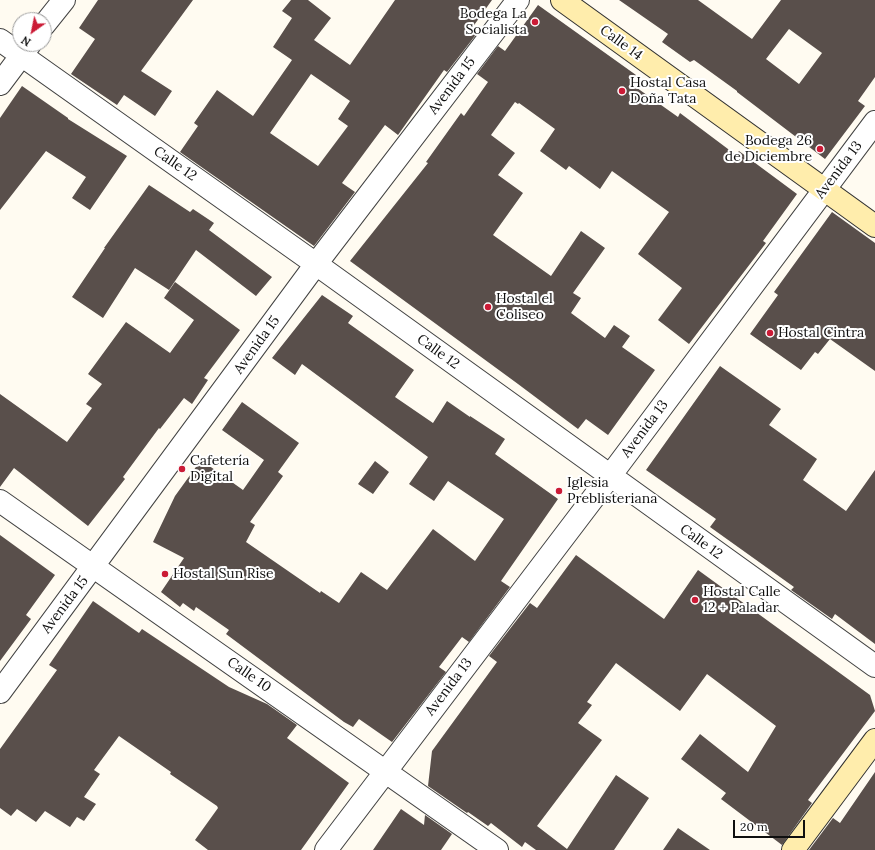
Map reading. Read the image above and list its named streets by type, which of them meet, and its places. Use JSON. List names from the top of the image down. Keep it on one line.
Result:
{"streets":{"street":["Calle 14","Avenida 15","Calle 12","Avenida 13","Calle 10"]},"crossings":[["Calle 14","Avenida 13"],["Avenida 15","Calle 12"],["Avenida 15","Calle 10"],["Calle 12","Avenida 13"],["Avenida 13","Calle 10"]],"places":["Bodega La Socialista","Hostal Casa Doña Tata","Bodega 26 de Diciembre","Hostal el Coliseo","Hostal Cintra","Cafetería Digital","Iglesia Preblisteriana","Hostal Sun Rise","Hostal Calle 12 + Paladar"],"scale_bar":"20 m","north":"bottom left"}
